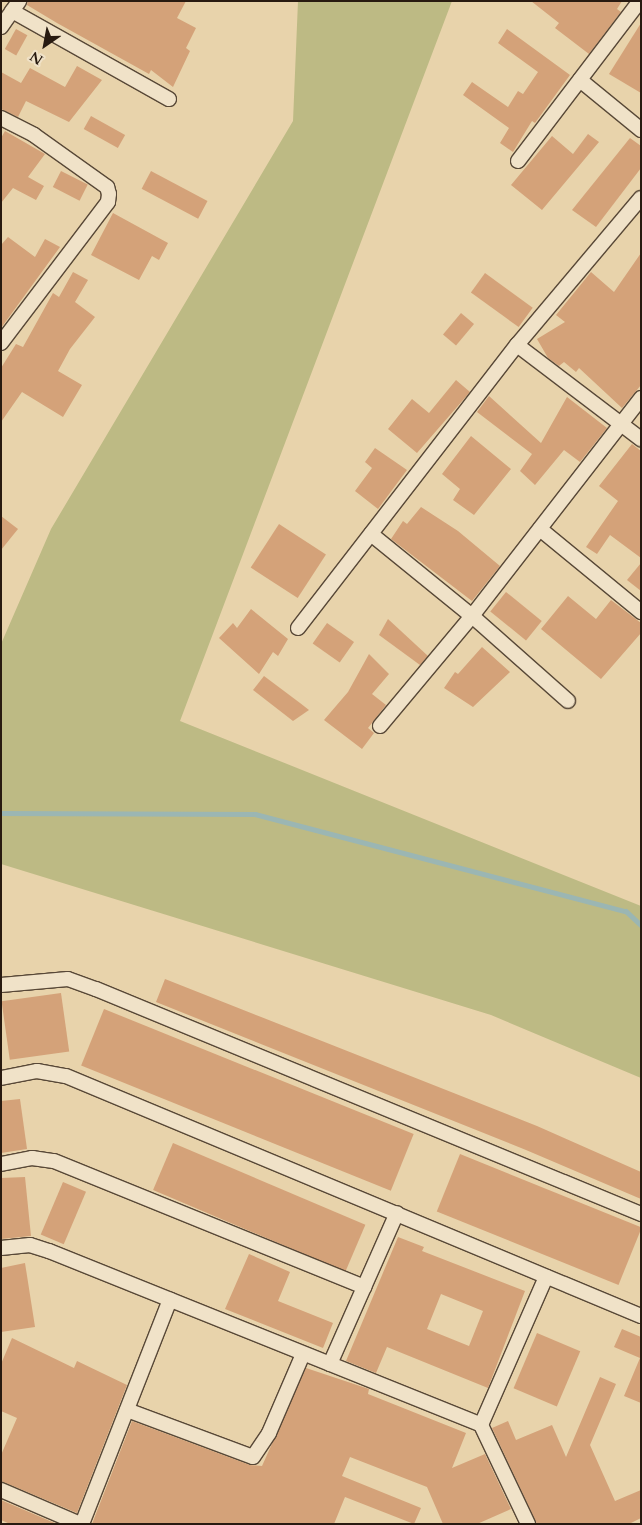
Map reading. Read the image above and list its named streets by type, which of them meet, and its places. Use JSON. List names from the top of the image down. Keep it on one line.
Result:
{"north":"bottom left"}
